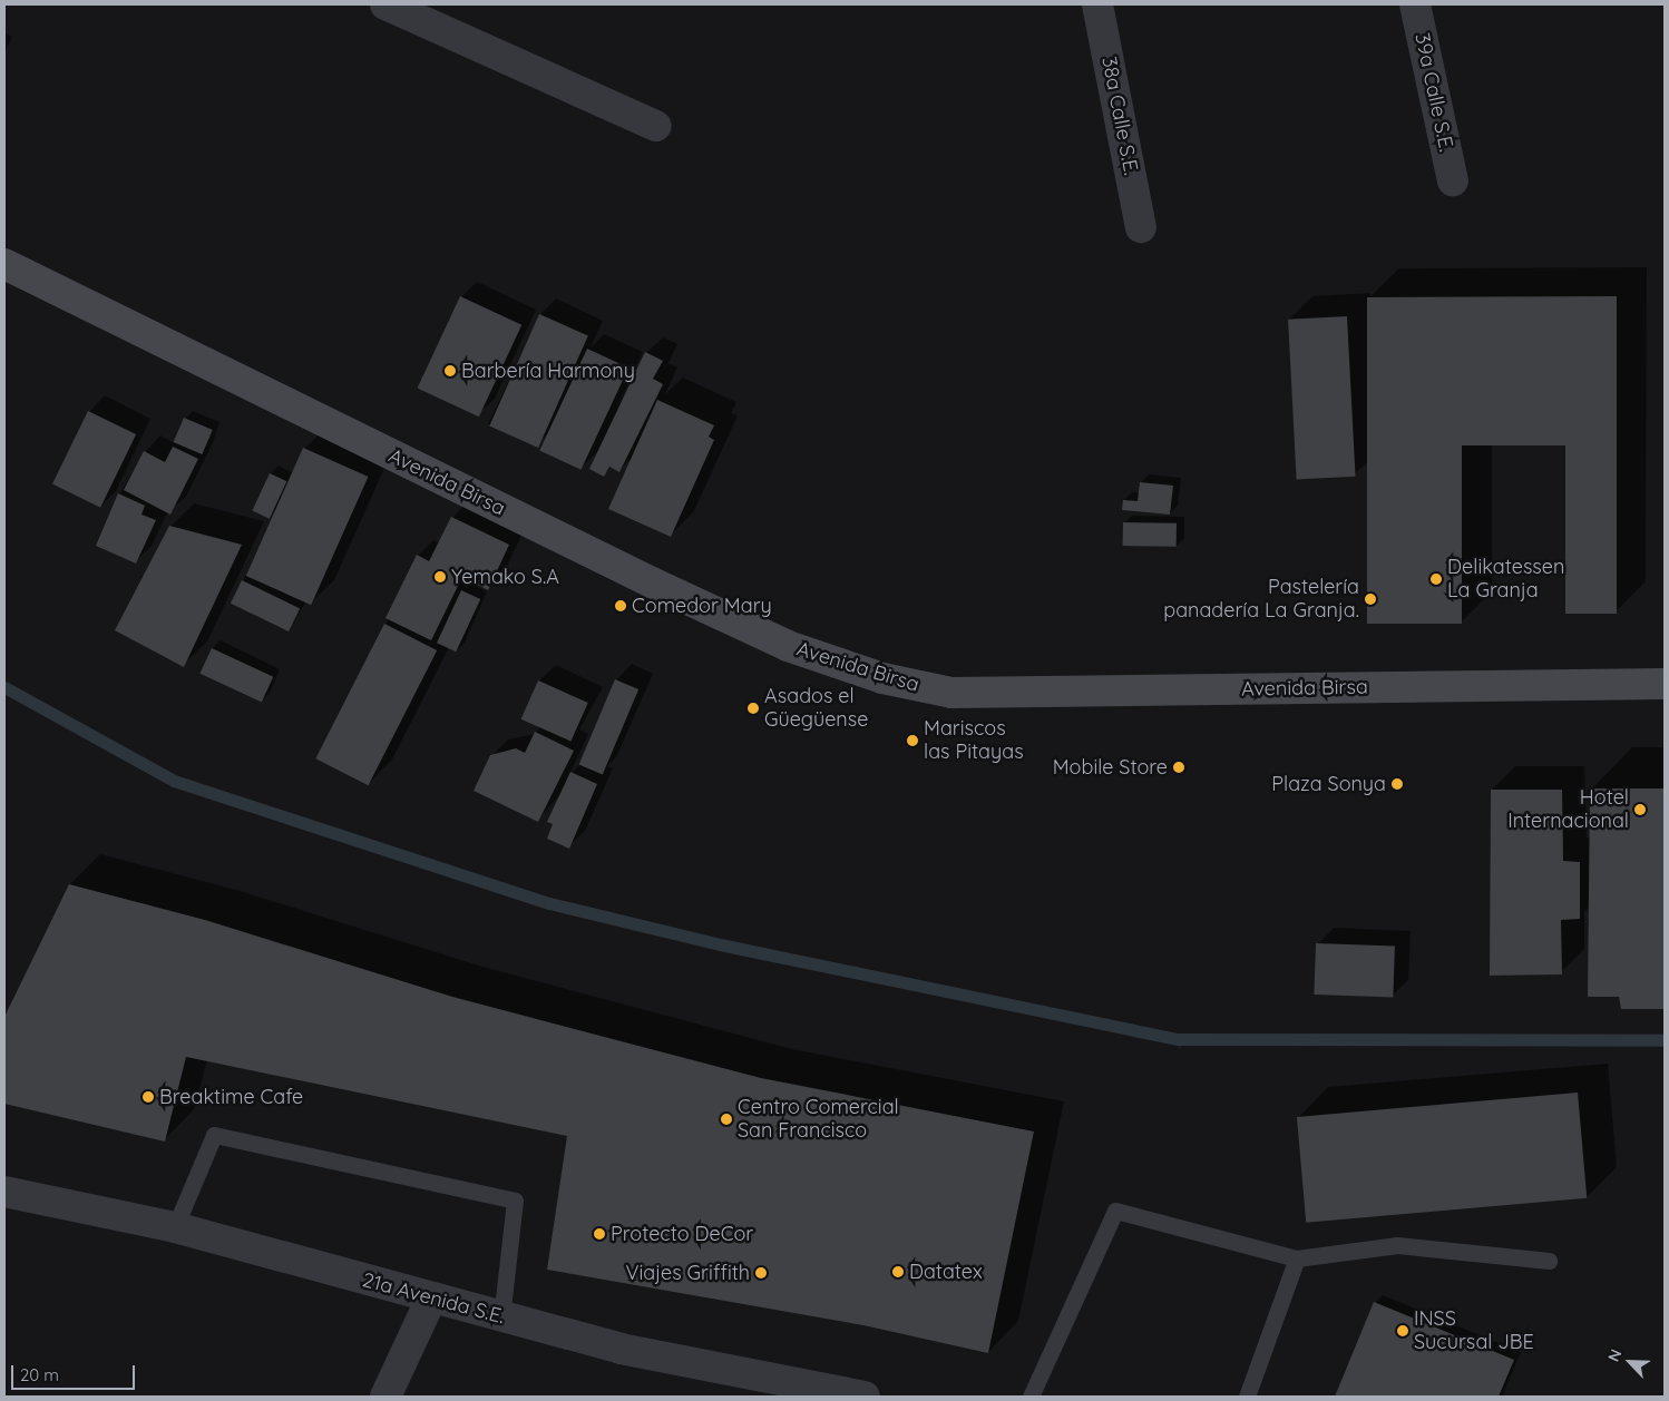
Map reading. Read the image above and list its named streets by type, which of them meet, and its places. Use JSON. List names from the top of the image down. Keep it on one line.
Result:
{"streets":{"street":["39a Calle S.E.","38a Calle S.E.","Avenida Birsa","21a Avenida S.E."]},"places":["Barbería Harmony","Yemako S.A","Delikatessen La Granja","Pastelería panadería La Granja.","Comedor Mary","Asados el Güegüense","Mariscos las Pitayas","Mobile Store","Plaza Sonya","Hotel Internacional","Breaktime Cafe","Centro Comercial San Francisco","Protecto DeCor","Datatex","Viajes Griffith","INSS Sucursal JBE"],"scale_bar":"20 m","north":"top left"}
